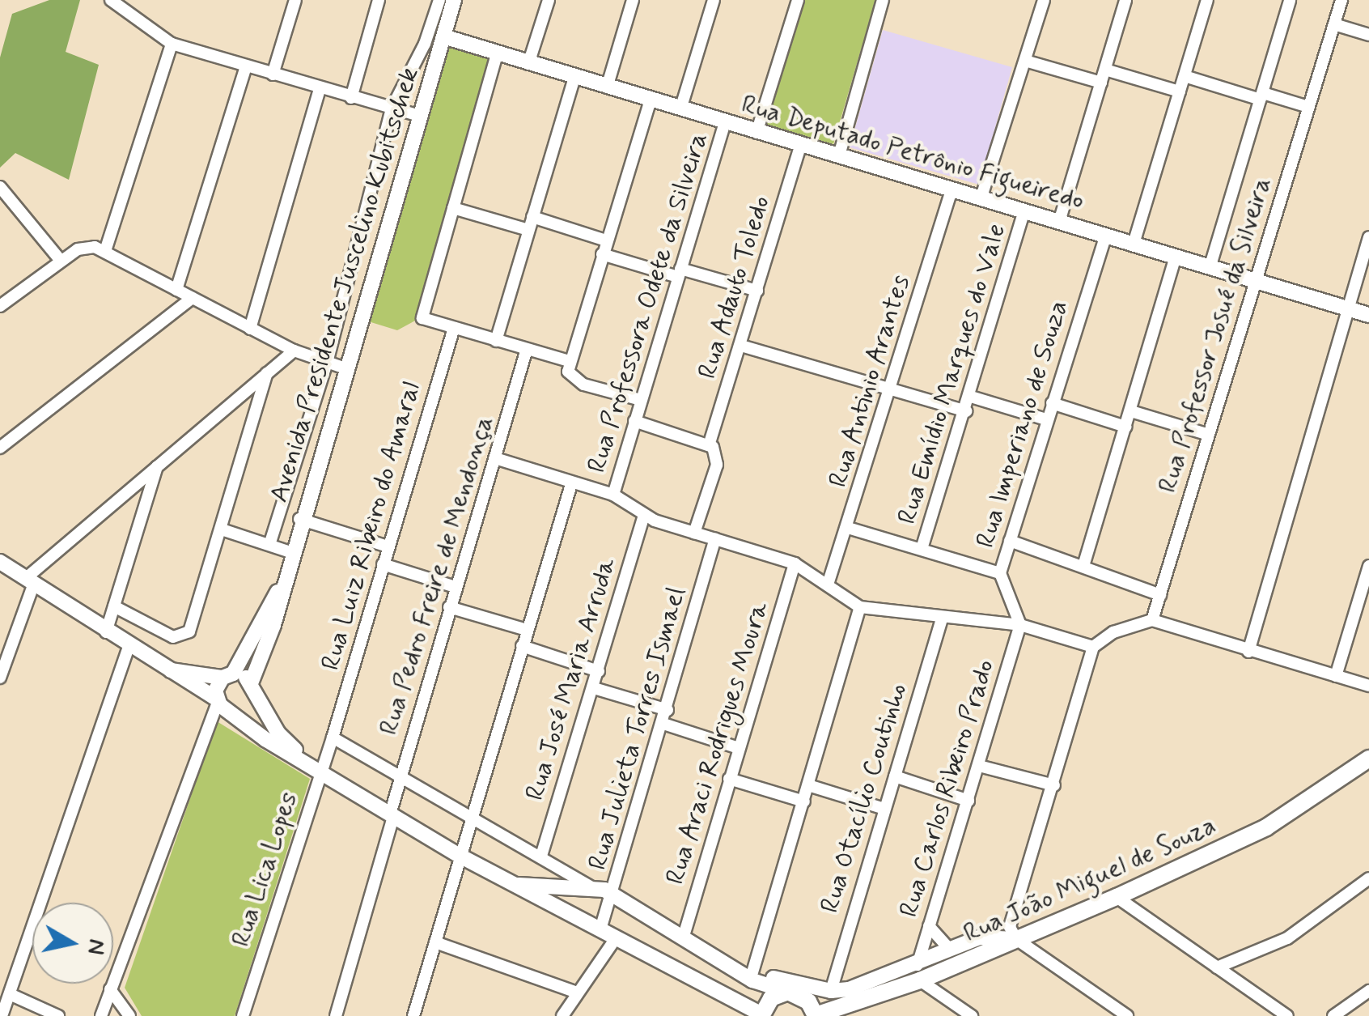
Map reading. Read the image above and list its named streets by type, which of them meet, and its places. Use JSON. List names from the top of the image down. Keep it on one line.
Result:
{"streets":{"main road":["Rua Deputado Petrônio Figueiredo","Avenida Presidente Juscelino Kubitschek","Rua João Miguel de Souza"],"street":["Rua Adauto Toledo","Rua Professora Odete da Silveira","Rua Professor Josué da Silveira","Rua Emídio Marques do Vale","Rua Antinio Arantes","Rua Imperiano de Souza","Rua Luiz Ribeiro do Amaral","Rua Pedro Freire de Mendonça","Rua José Maria Arruda","Rua Julieta Torres Ismael","Rua Araci Rodrigues Moura","Rua Carlos Ribeiro Prado","Rua Otacílio Coutinho","Rua Lica Lopes"]},"crossings":[["Rua Deputado Petrônio Figueiredo","Avenida Presidente Juscelino Kubitschek"],["Rua Deputado Petrônio Figueiredo","Rua Adauto Toledo"],["Rua Deputado Petrônio Figueiredo","Rua Professora Odete da Silveira"],["Rua Deputado Petrônio Figueiredo","Rua Professor Josué da Silveira"],["Rua Deputado Petrônio Figueiredo","Rua Emídio Marques do Vale"],["Rua Deputado Petrônio Figueiredo","Rua Antinio Arantes"],["Rua Deputado Petrônio Figueiredo","Rua Imperiano de Souza"],["Rua Imperiano de Souza","Rua Carlos Ribeiro Prado"],["Rua Luiz Ribeiro do Amaral","Rua Lica Lopes"],["Rua Carlos Ribeiro Prado","Rua João Miguel de Souza"]],"north":"right"}
